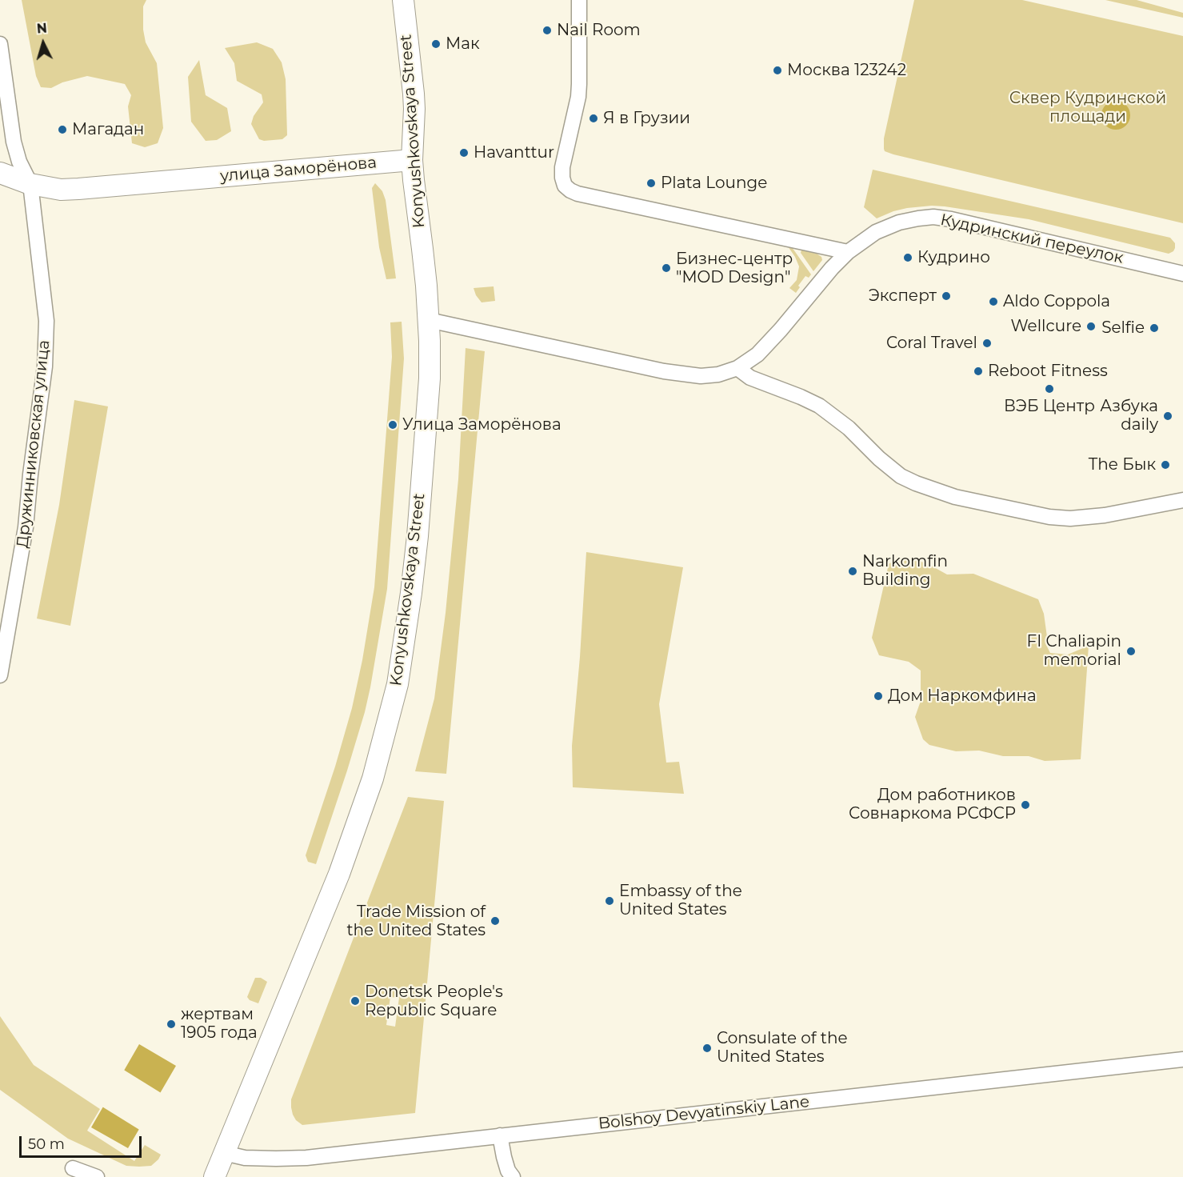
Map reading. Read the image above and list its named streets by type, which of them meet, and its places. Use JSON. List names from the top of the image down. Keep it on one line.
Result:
{"streets":{"main road":["Konyushkovskaya Street","улица Заморёнова"],"street":["Кудринский переулок","Дружинниковская улица","Bolshoy Devyatinskiy Lane"]},"crossings":[["Konyushkovskaya Street","улица Заморёнова"],["Konyushkovskaya Street","Кудринский переулок"],["Konyushkovskaya Street","Bolshoy Devyatinskiy Lane"],["улица Заморёнова","Дружинниковская улица"]],"parks":["Сквер Кудринской площади"],"places":["Nail Room","Мак","Москва 123242","Я в Грузии","Магадан","Havanttur","Plata Lounge","Кудрино","Бизнес-центр \"MOD Design\"","Эксперт","Aldo Coppola","Wellcure","Selfie","Coral Travel","Reboot Fitness","ВЭБ Центр","Азбука daily","Улица Заморёнова","The Бык","Narkomfin Building","FI Chaliapin memorial","Дом Наркомфина","Дом работников Совнаркома РСФСР","Embassy of the United States","Trade Mission of the United States","Donetsk People's Republic Square","жертвам 1905 года","Consulate of the United States"],"scale_bar":"50 m","north":"top"}
